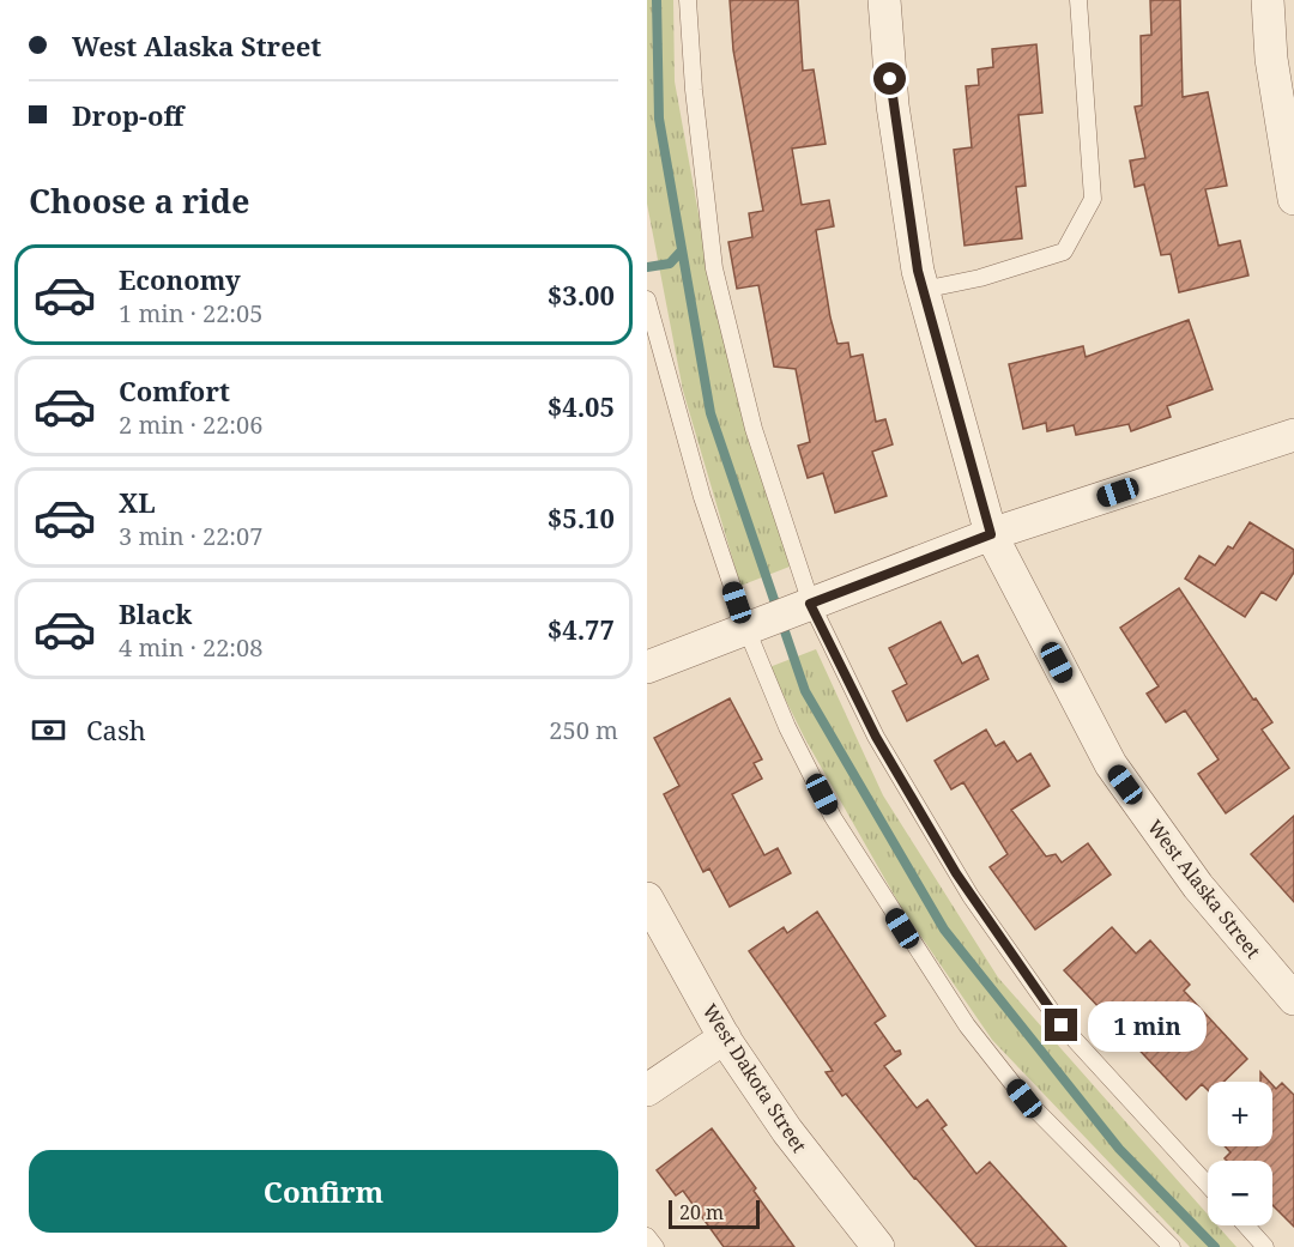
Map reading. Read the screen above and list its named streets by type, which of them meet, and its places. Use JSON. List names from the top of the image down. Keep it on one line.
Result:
{"streets":{"street":["West Alaska Street","West Dakota Street"]},"scale_bar":"20 m","page":{"banner":["West Alaska Street","Drop-off"],"heading":"Choose a ride","list":[{"name":"Economy","note":"1 min · 22:05","value":"$3.00"},{"name":"Comfort","note":"2 min · 22:06","value":"$4.05"},{"name":"XL","note":"3 min · 22:07","value":"$5.10"},{"name":"Black","note":"4 min · 22:08","value":"$4.77"}],"pay":["Cash","250 m"],"bubble":"1 min","map_buttons":["+","−"],"buttons":"Confirm","scale":"20 m"}}
